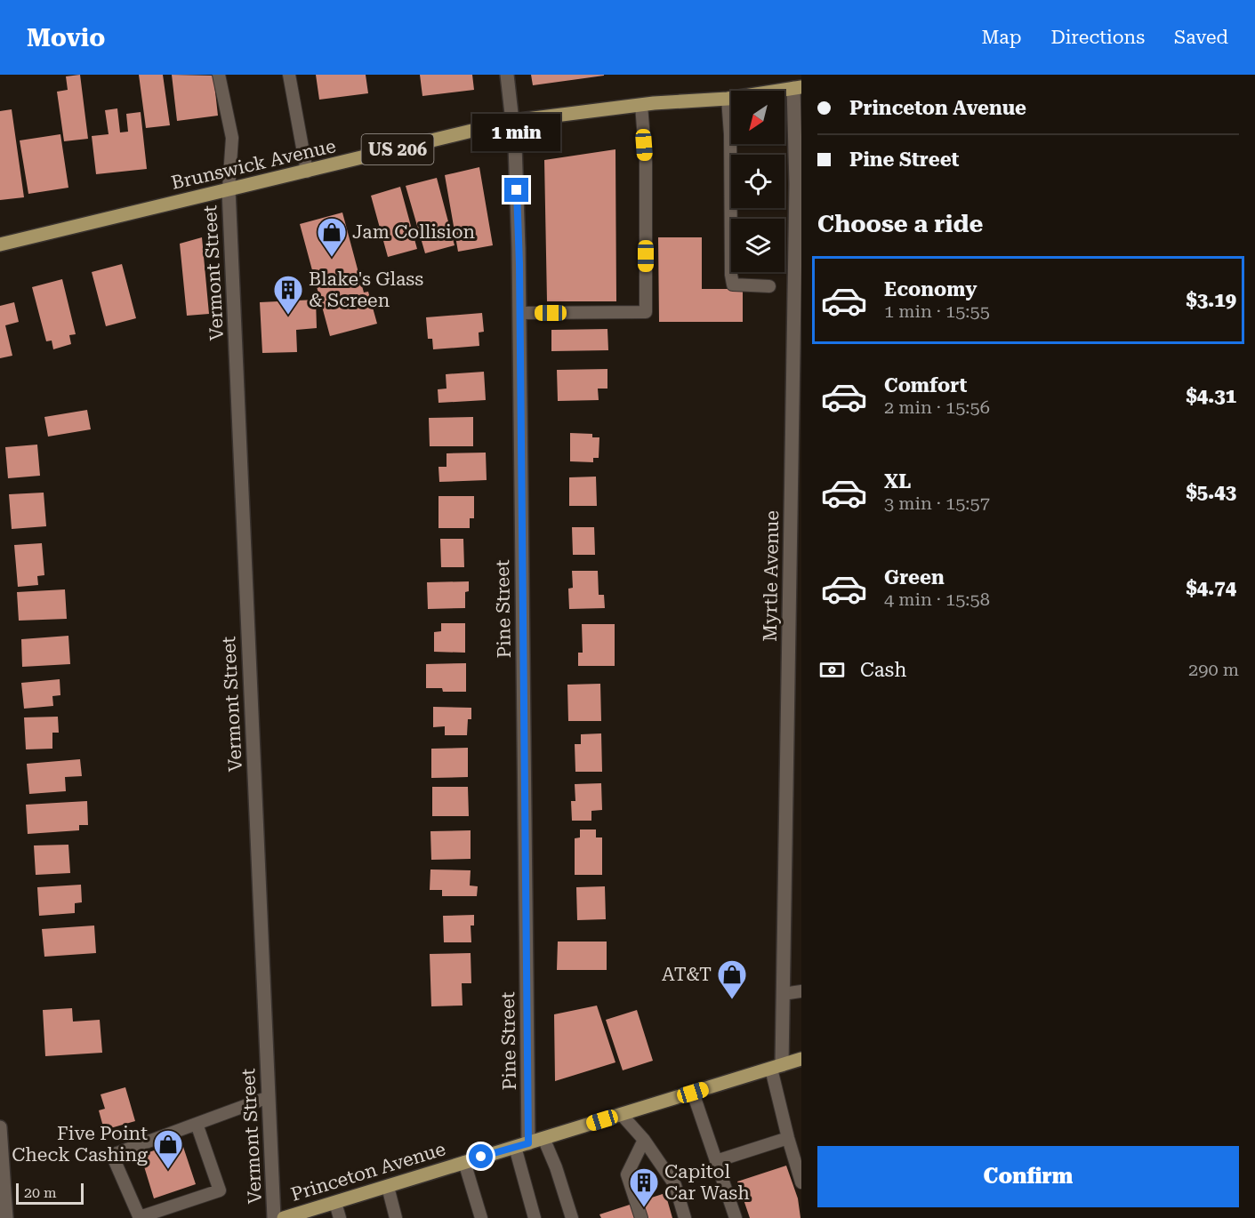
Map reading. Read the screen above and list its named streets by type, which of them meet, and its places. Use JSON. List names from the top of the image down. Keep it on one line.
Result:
{"streets":{"main road":["US 206","Brunswick Avenue","Princeton Avenue"],"street":["Vermont Street","Myrtle Avenue","Pine Street"]},"crossings":[["Brunswick Avenue","Vermont Street"],["Brunswick Avenue","Myrtle Avenue"],["Brunswick Avenue","Pine Street"],["Myrtle Avenue","Princeton Avenue"],["Pine Street","Princeton Avenue"]],"places":{"shop":["Jam Collision","AT&T","Five Point Check Cashing"],"building":["Blake's Glass & Screen","Capitol Car Wash"]},"scale_bar":"20 m","north":"bottom left","page":{"header":"Movio","nav":["Map","Directions","Saved"],"banner":["Princeton Avenue","Pine Street"],"bubble":"1 min","heading":"Choose a ride","list":[{"name":"Economy","note":"1 min · 15:55","value":"$3.19"},{"name":"Comfort","note":"2 min · 15:56","value":"$4.31"},{"name":"XL","note":"3 min · 15:57","value":"$5.43"},{"name":"Green","note":"4 min · 15:58","value":"$4.74"}],"pay":["Cash","290 m"],"buttons":"Confirm","scale":"20 m"}}
